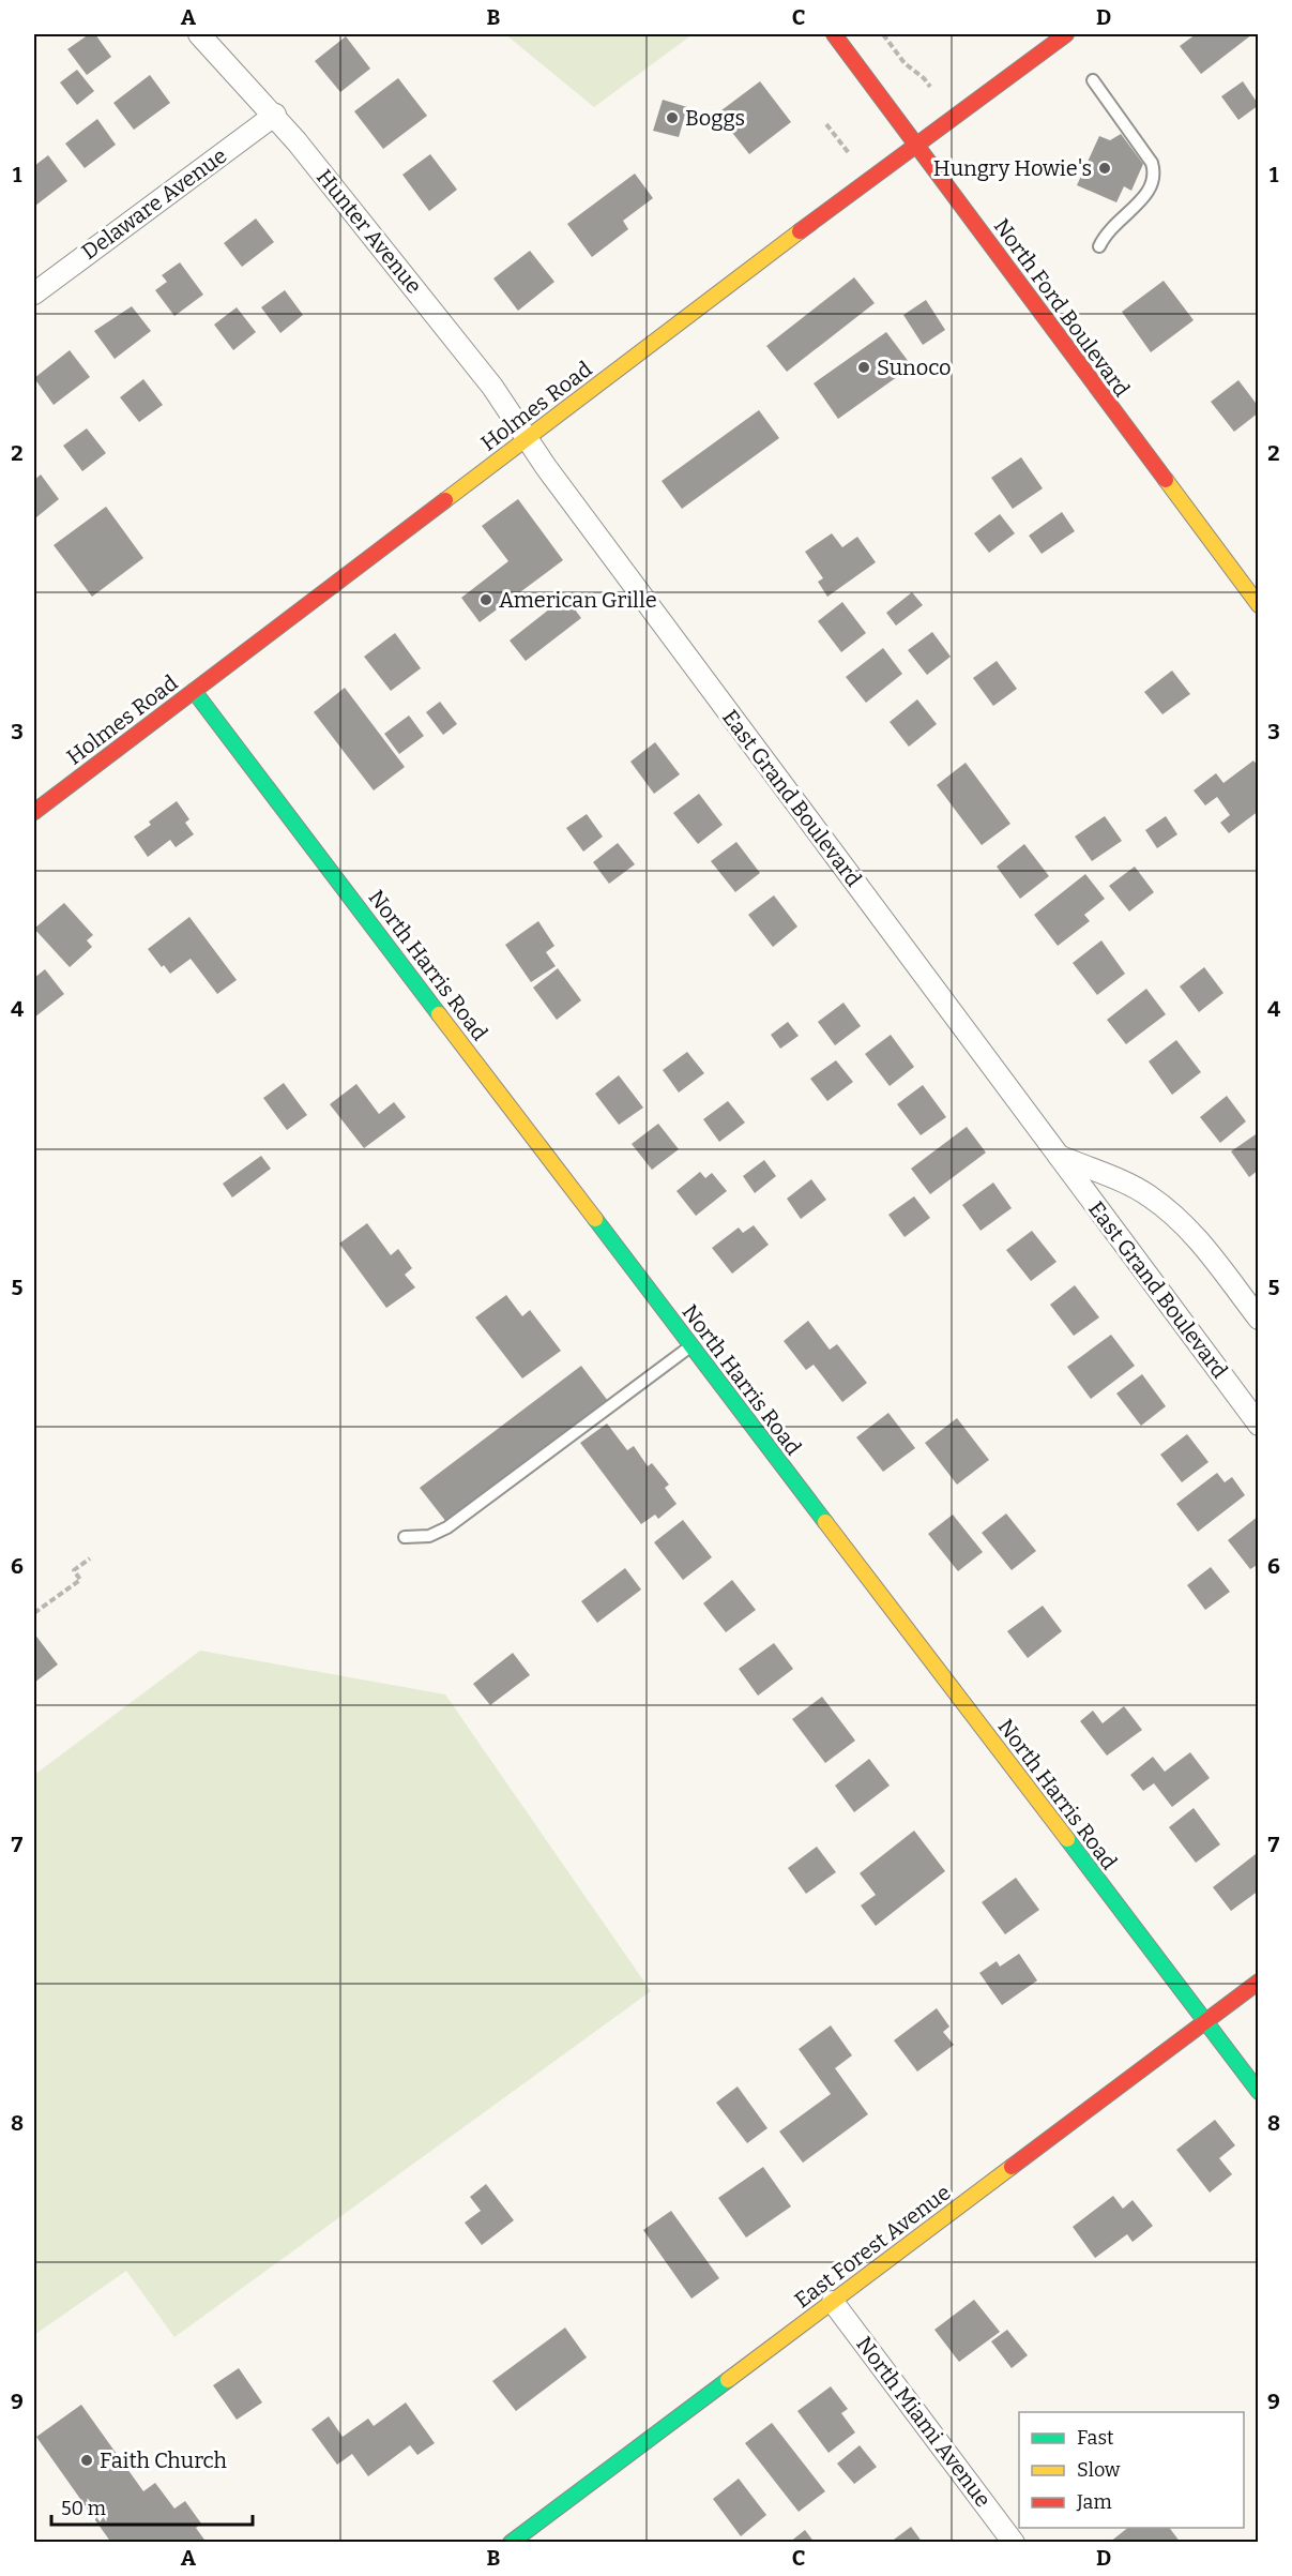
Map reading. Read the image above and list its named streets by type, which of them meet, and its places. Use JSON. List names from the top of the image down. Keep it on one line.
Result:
{"streets":{"street":["Delaware Avenue","Hunter Avenue","North Ford Boulevard","Holmes Road","East Grand Boulevard","North Harris Road","East Forest Avenue","North Miami Avenue"]},"crossings":[["Delaware Avenue","Hunter Avenue"],["Hunter Avenue","Holmes Road"],["Hunter Avenue","East Grand Boulevard"],["North Ford Boulevard","Holmes Road"],["Holmes Road","East Grand Boulevard"],["Holmes Road","North Harris Road"],["North Harris Road","East Forest Avenue"],["East Forest Avenue","North Miami Avenue"]],"places":["Boggs","Hungry Howie's","Sunoco","American Grille","Faith Church"],"legend":["Fast","Slow","Jam"],"scale_bar":"50 m","grid":{"columns":["A","B","C","D"],"rows":["1","2","3","4","5","6","7","8","9"]}}
